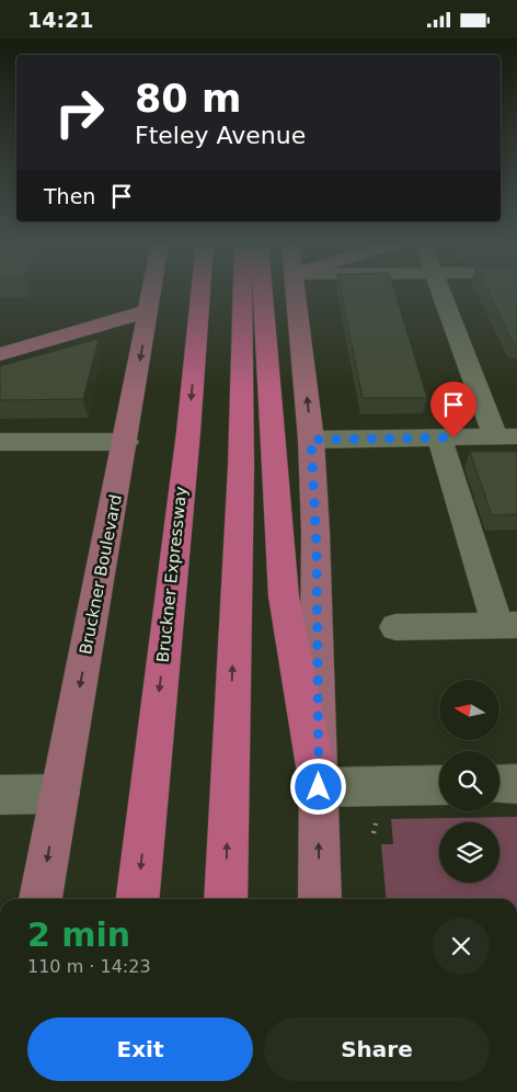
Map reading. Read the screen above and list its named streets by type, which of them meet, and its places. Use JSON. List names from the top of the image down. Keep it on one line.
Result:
{"streets":{"highway":["Bruckner Expressway"],"main road":["Bruckner Boulevard"]},"north":"left","page":{"status":"14:21","turn":["80 m","Fteley Avenue"],"then":"Then","heading":["2 min","110 m · 14:23"],"buttons":["Exit","Share"]}}
